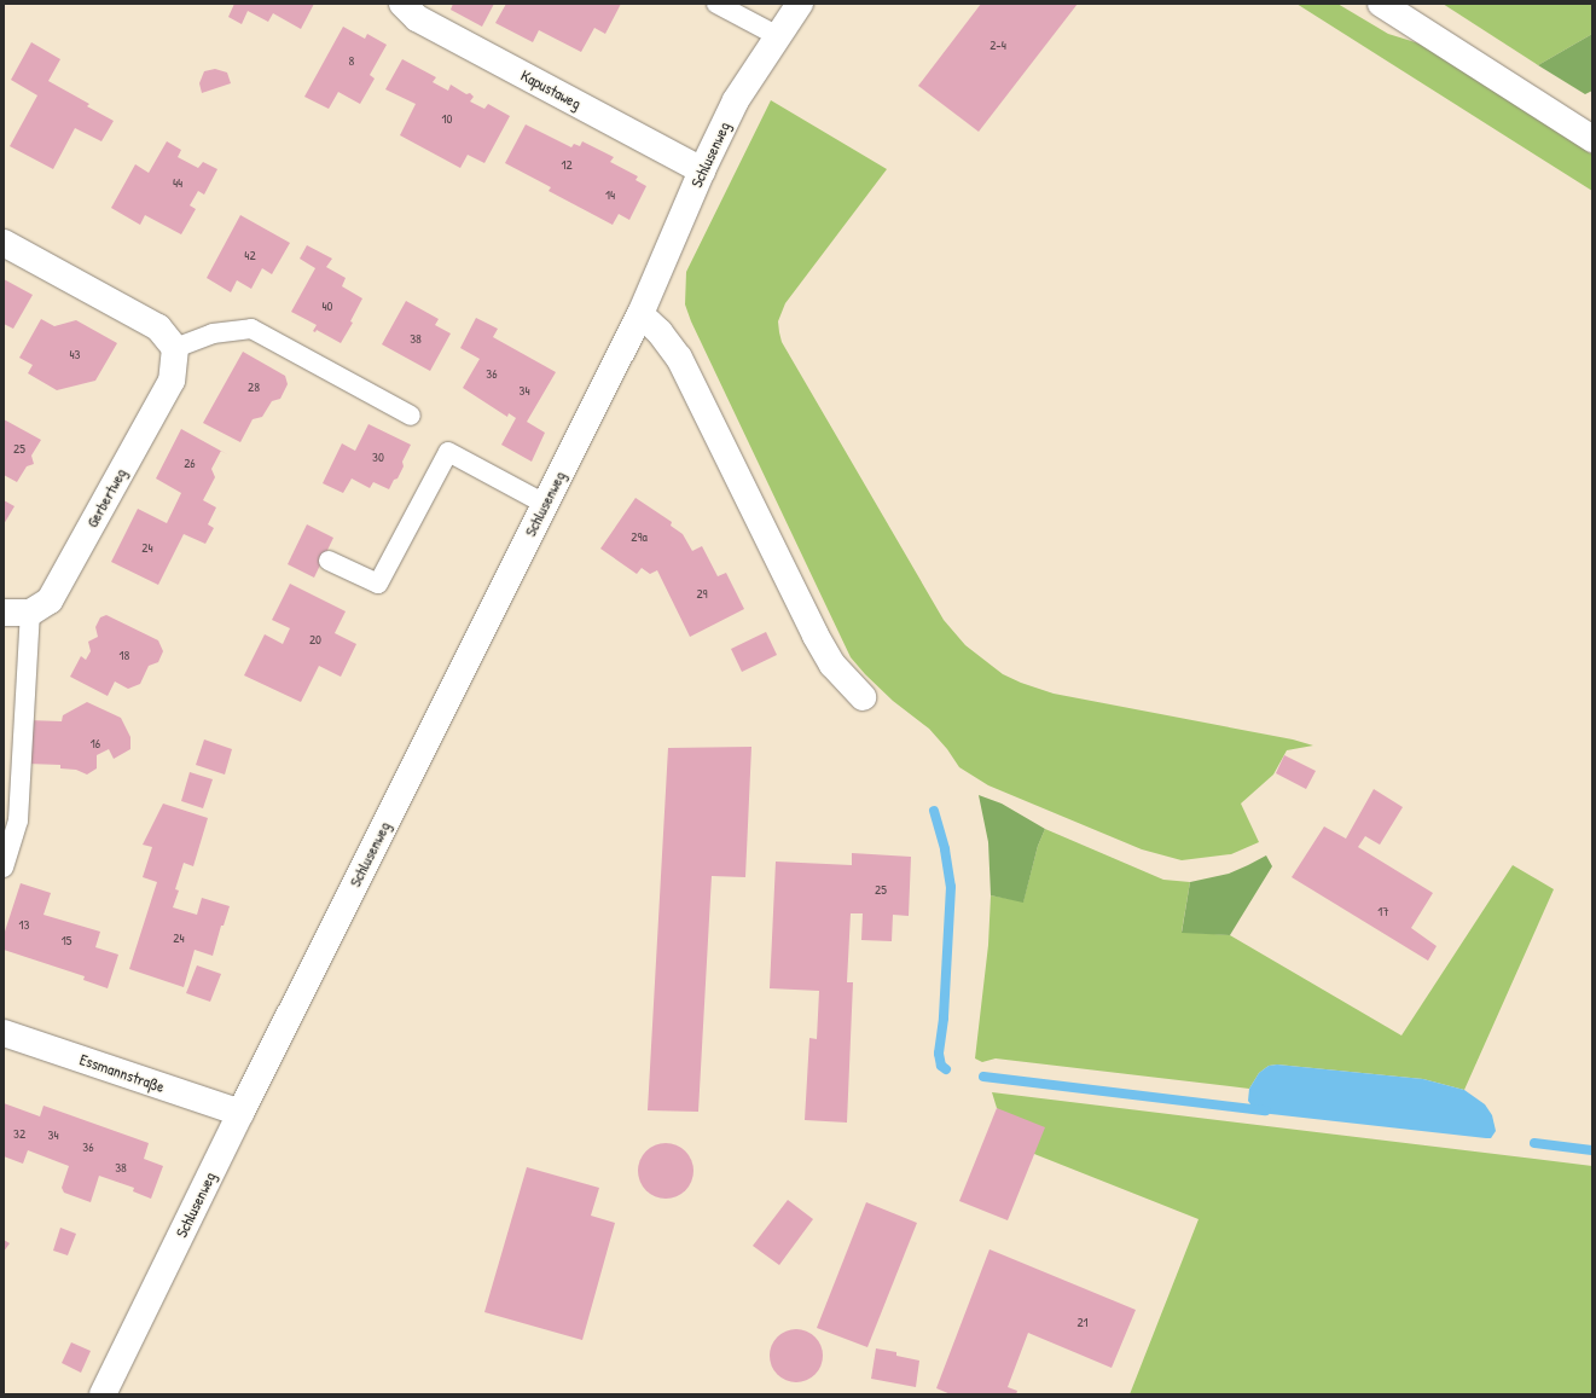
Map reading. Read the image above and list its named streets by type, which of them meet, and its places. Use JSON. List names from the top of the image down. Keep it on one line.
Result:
{"streets":{"street":["Kapustaweg","Schlusenweg","Gerbertweg","Essmannstraße"]},"crossings":[["Kapustaweg","Schlusenweg"],["Schlusenweg","Essmannstraße"]],"house_numbers":["2-4","8","10","12","44","14","42","40","38","43","36","28","34","25","30","26","29a","24","29","20","18","16","25","17","13","24","15","32","34","36","38","21"]}
